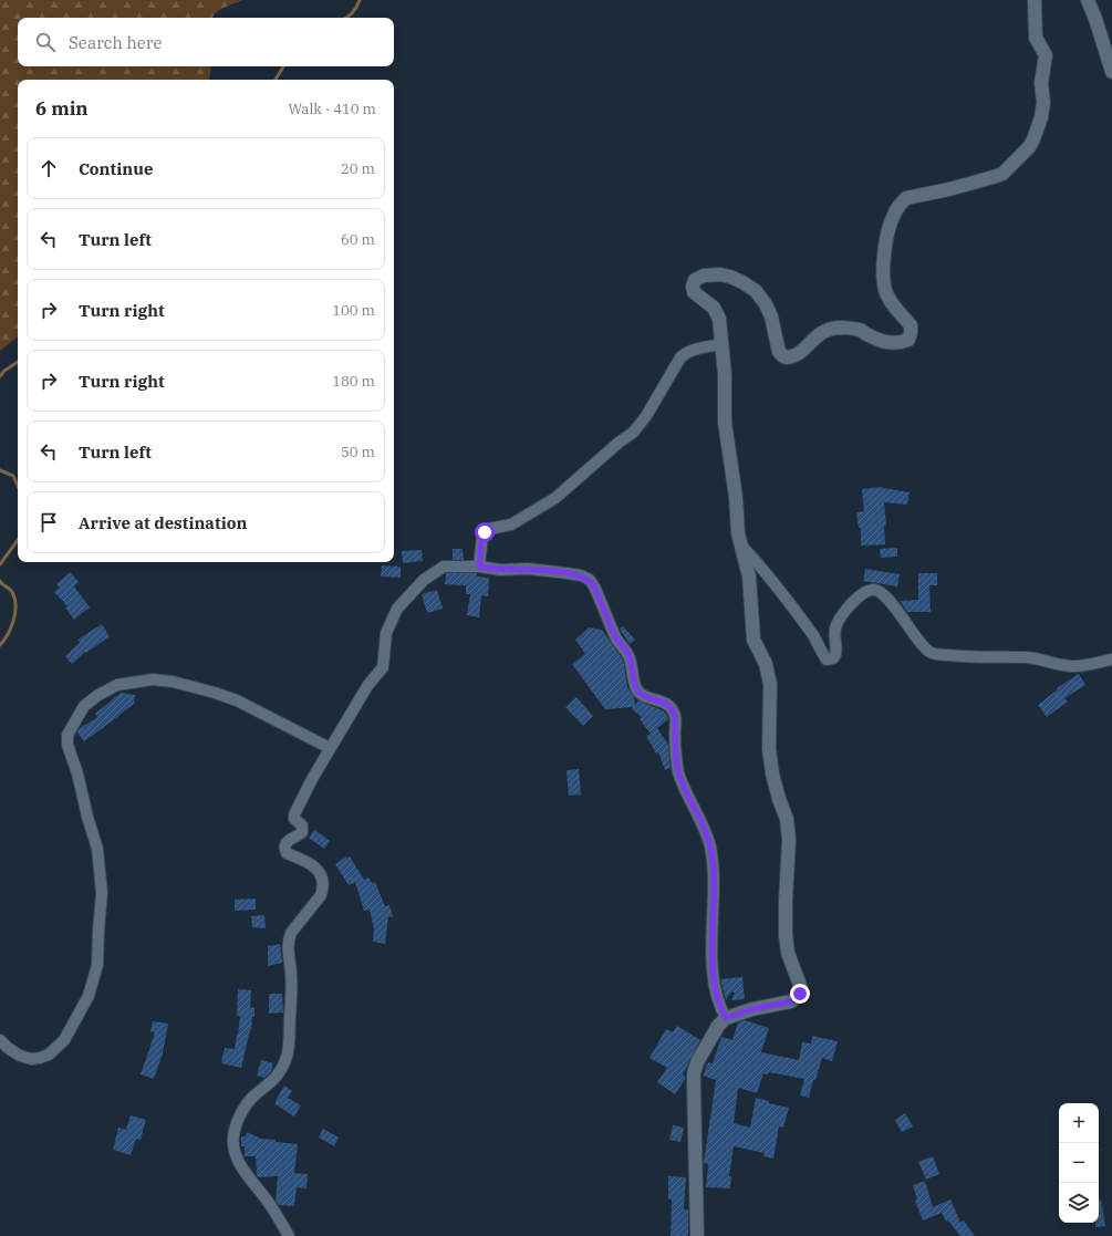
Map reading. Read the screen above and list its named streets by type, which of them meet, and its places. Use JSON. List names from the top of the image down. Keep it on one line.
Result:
{"page":{"search":"Search here","heading":["6 min","Walk · 410 m"],"list":[["Continue","20 m"],["Turn left","60 m"],["Turn right","100 m"],["Turn right","180 m"],["Turn left","50 m"],"Arrive at destination"],"map_buttons":["+","−"]}}
